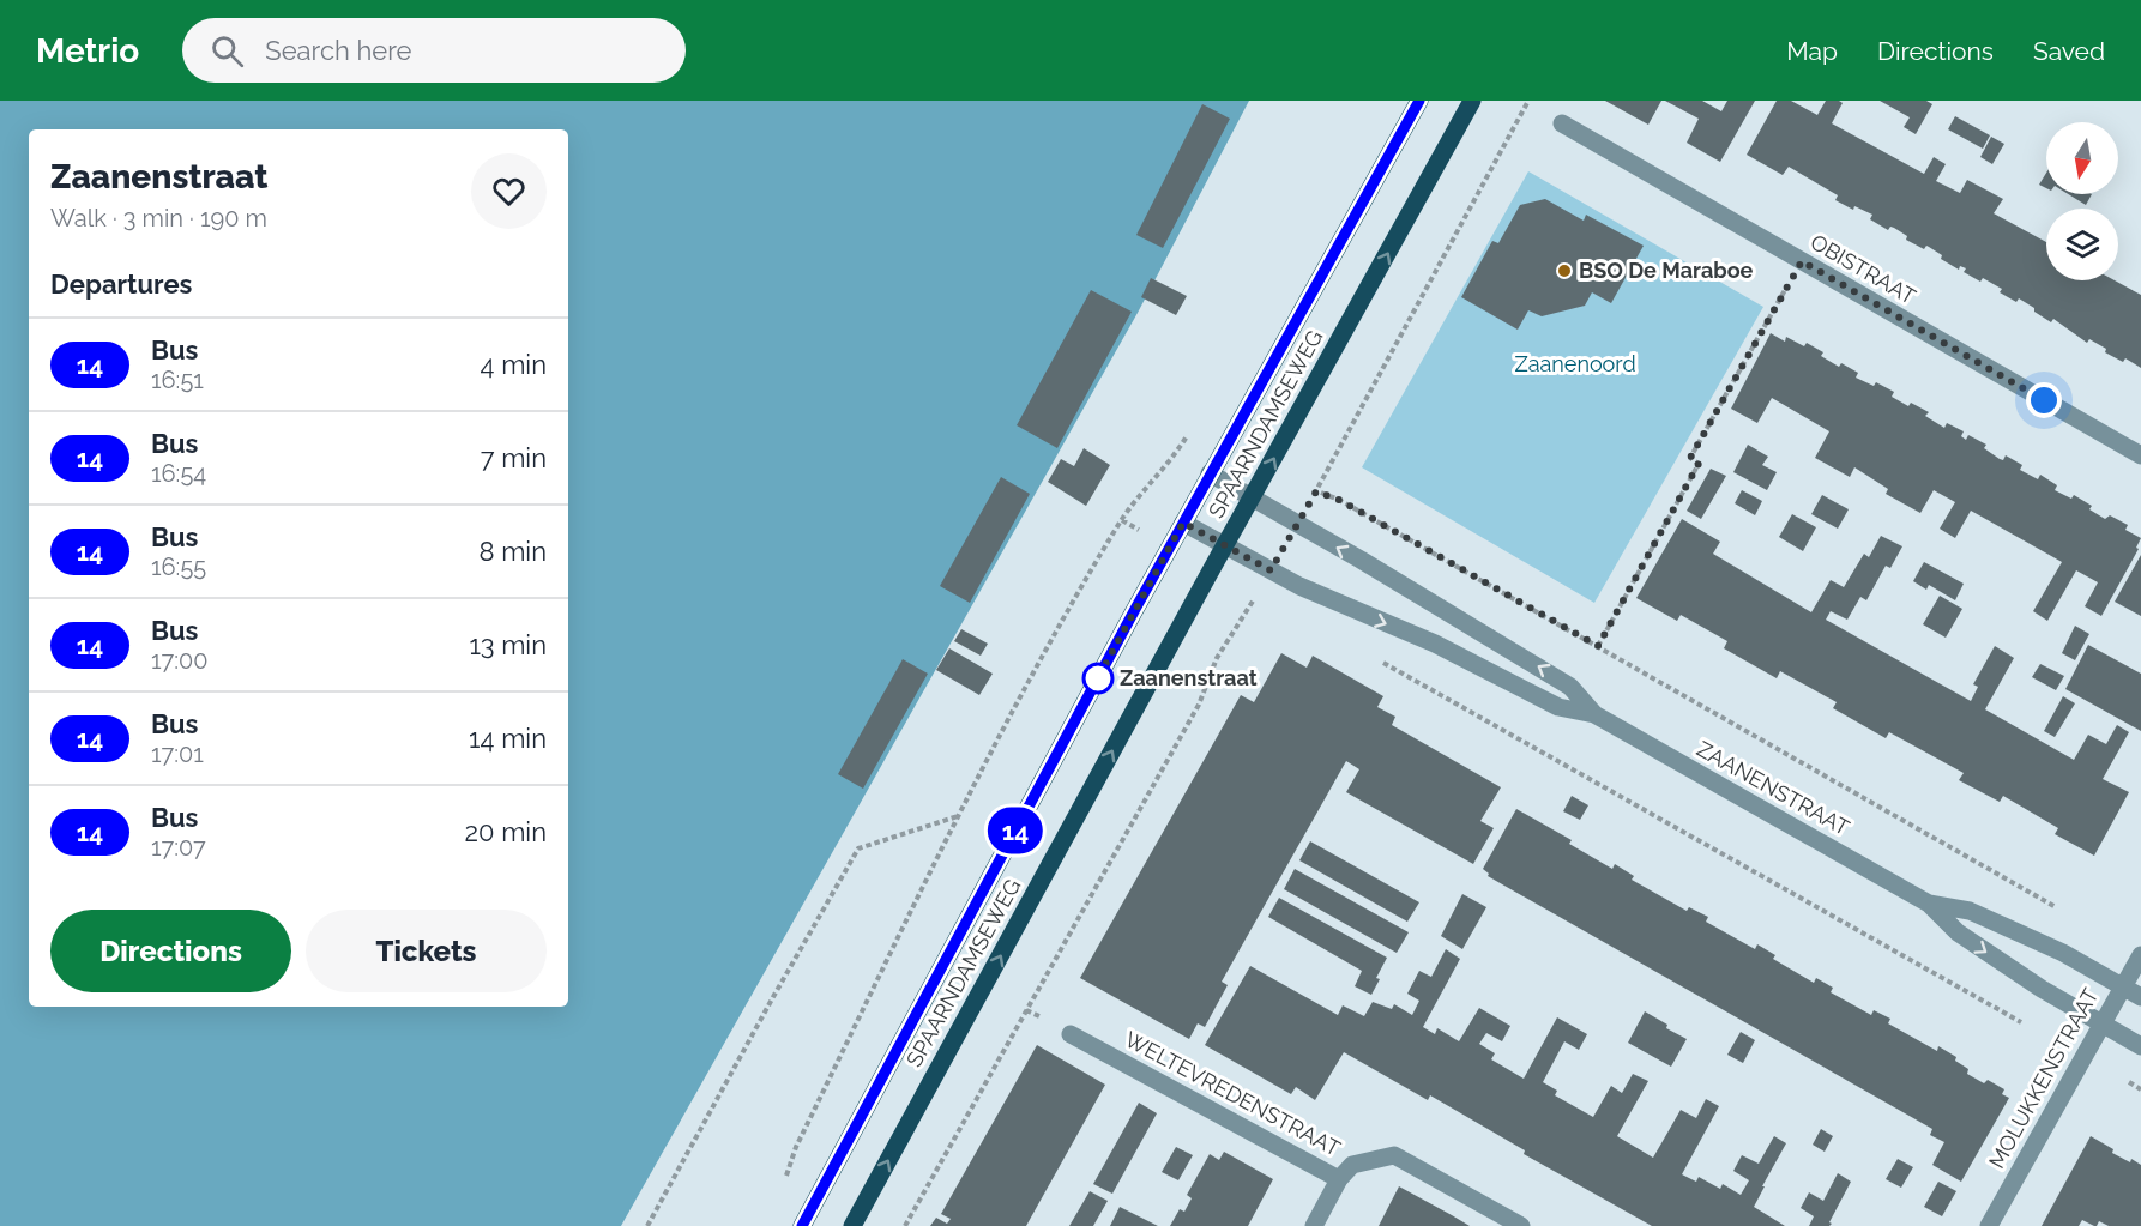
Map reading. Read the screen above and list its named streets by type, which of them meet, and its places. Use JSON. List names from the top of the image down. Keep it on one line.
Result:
{"streets":{"main road":["SPAARNDAMSEWEG"],"street":["OBISTRAAT","ZAANENSTRAAT","MOLUKKENSTRAAT","WELTEVREDENSTRAAT"]},"crossings":[["SPAARNDAMSEWEG","ZAANENSTRAAT"],["ZAANENSTRAAT","MOLUKKENSTRAAT"]],"parks":["Zaanenoord"],"places":["BSO De Maraboe","Zaanenstraat"],"lines":["bus line 14"],"north":"bottom","page":{"header":"Metrio","search":"Search here","nav":["Map","Directions","Saved"],"on_map":"14","heading":[["Zaanenstraat","Walk · 3 min · 190 m"],"Departures"],"list":[{"mark":"14","name":"Bus","note":"16:51","value":"4 min"},{"mark":"14","name":"Bus","note":"16:54","value":"7 min"},{"mark":"14","name":"Bus","note":"16:55","value":"8 min"},{"mark":"14","name":"Bus","note":"17:00","value":"13 min"},{"mark":"14","name":"Bus","note":"17:01","value":"14 min"},{"mark":"14","name":"Bus","note":"17:07","value":"20 min"}],"buttons":["Directions","Tickets"]}}
